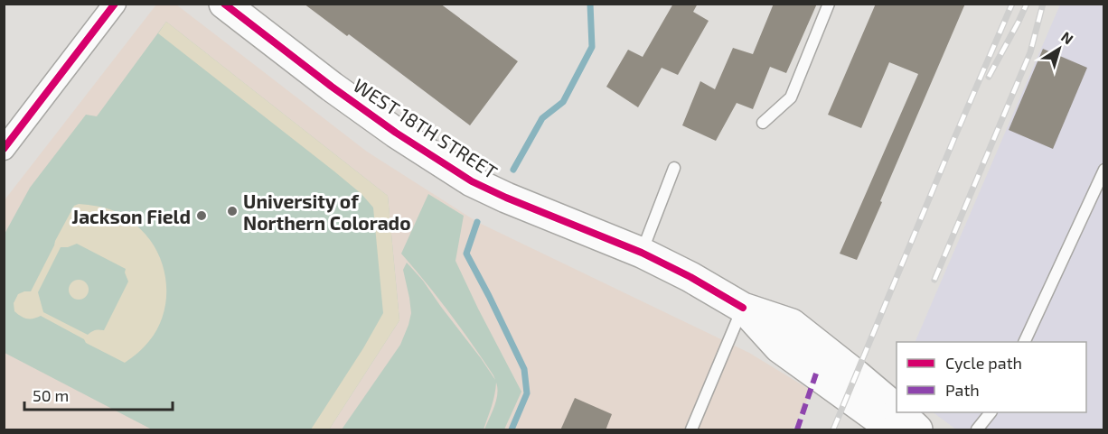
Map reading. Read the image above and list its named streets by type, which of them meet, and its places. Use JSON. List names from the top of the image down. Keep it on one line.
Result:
{"streets":{"main road":["WEST 18TH STREET"]},"places":["University of Northern Colorado","Jackson Field"],"legend":["Cycle path","Path"],"scale_bar":"50 m","north":"top right"}
